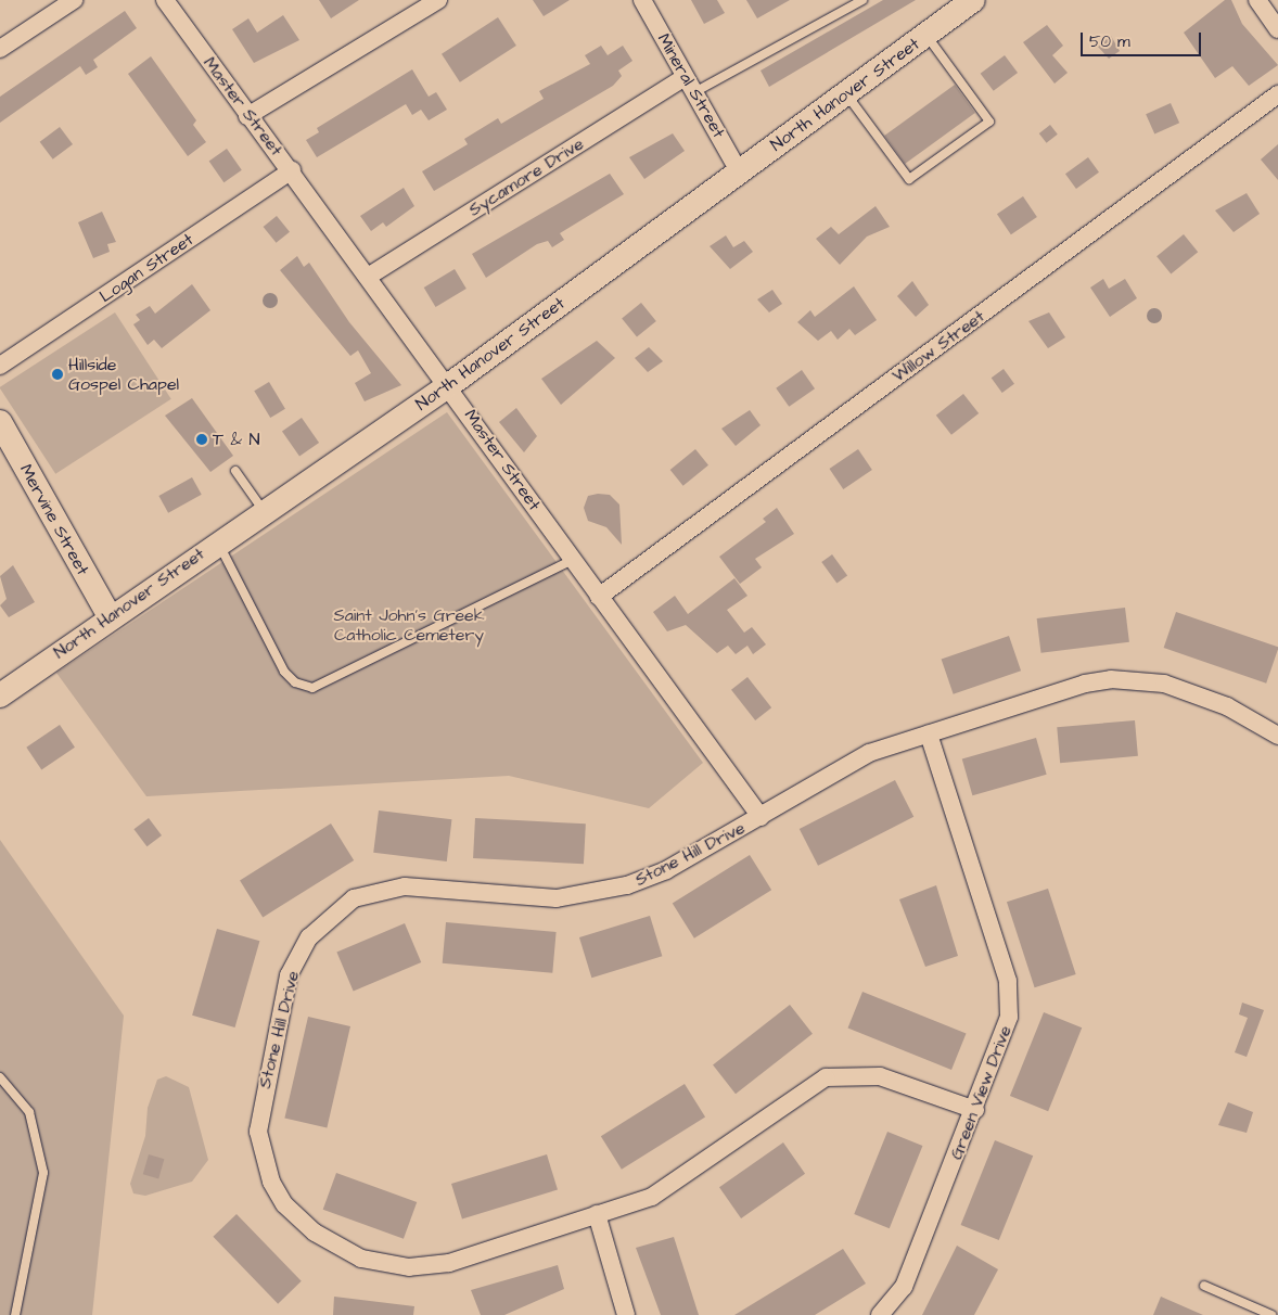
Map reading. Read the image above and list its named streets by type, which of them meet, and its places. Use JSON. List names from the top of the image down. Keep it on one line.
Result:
{"streets":{"street":["Mineral Street","North Hanover Street","Master Street","Sycamore Drive","Logan Street","Willow Street","Mervine Street","Stone Hill Drive","Green View Drive"]},"crossings":[["Mineral Street","North Hanover Street"],["Mineral Street","Sycamore Drive"],["North Hanover Street","Master Street"],["North Hanover Street","Mervine Street"],["Master Street","Sycamore Drive"],["Master Street","Logan Street"],["Master Street","Willow Street"],["Master Street","Stone Hill Drive"],["Stone Hill Drive","Green View Drive"]],"parks":["Saint John's Greek Catholic Cemetery"],"places":["Hillside Gospel Chapel","T & N"],"scale_bar":"50 m"}
